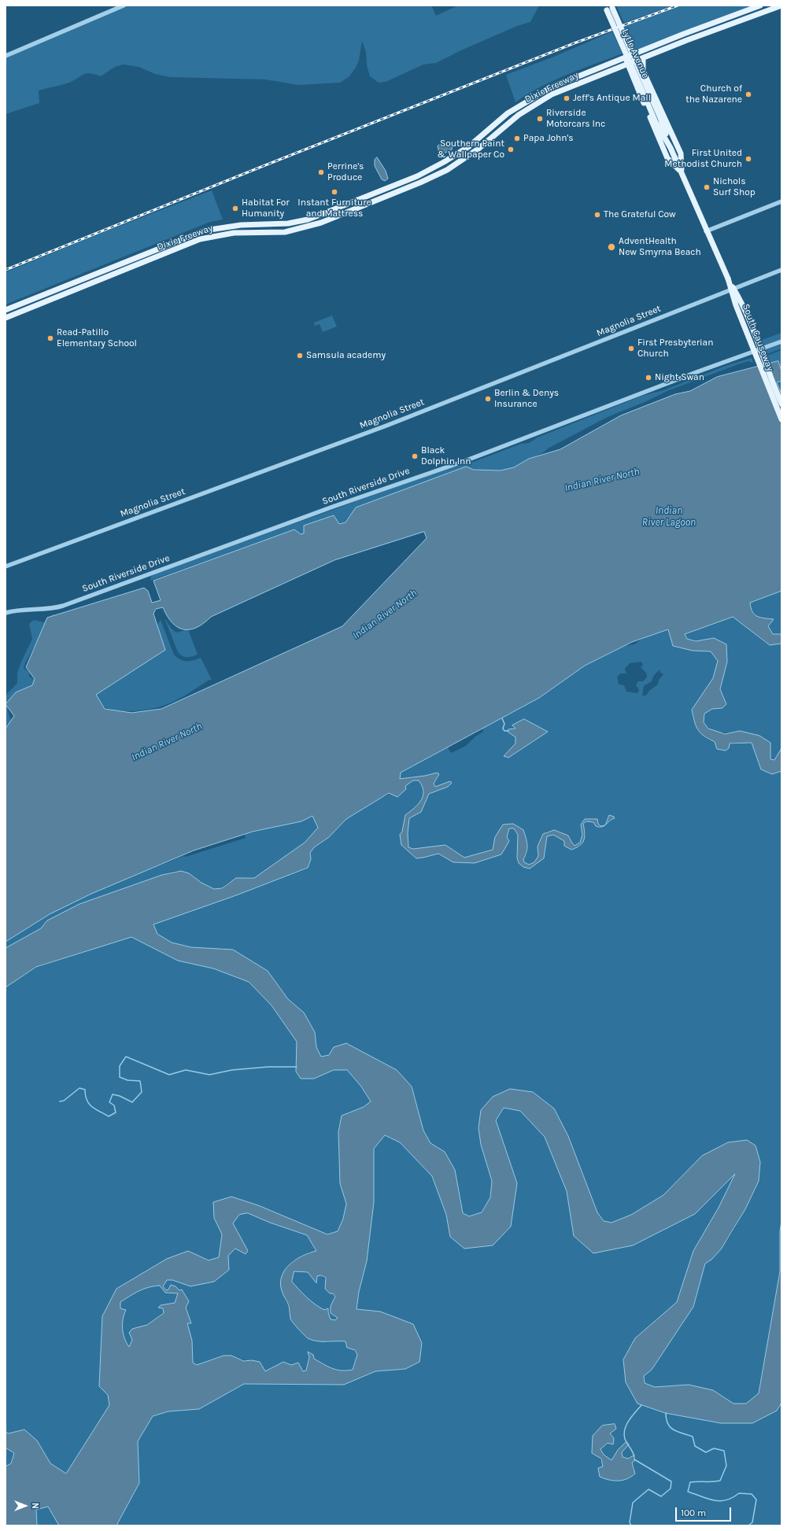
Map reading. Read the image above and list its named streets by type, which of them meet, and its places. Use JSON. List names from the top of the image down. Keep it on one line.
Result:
{"streets":{"main road":["Lytle Avenue","Dixie Freeway","South Causeway"],"street":["Magnolia Street","South Riverside Drive"]},"crossings":[["Lytle Avenue","South Causeway"]],"water":["Indian River North","Indian River Lagoon"],"places":["Church of the Nazarene","Jeff's Antique Mall","Riverside Motorcars Inc","Papa John's","Southern Paint & Wallpaper Co","First United Methodist Church","Perrine's Produce","Nichols Surf Shop","Instant Furniture and Mattress","Habitat For Humanity","The Grateful Cow","AdventHealth New Smyrna Beach","Read-Patillo Elementary School","First Presbyterian Church","Samsula academy","Night Swan","Berlin & Denys Insurance","Black Dolphin Inn"],"scale_bar":"100 m","north":"right"}
